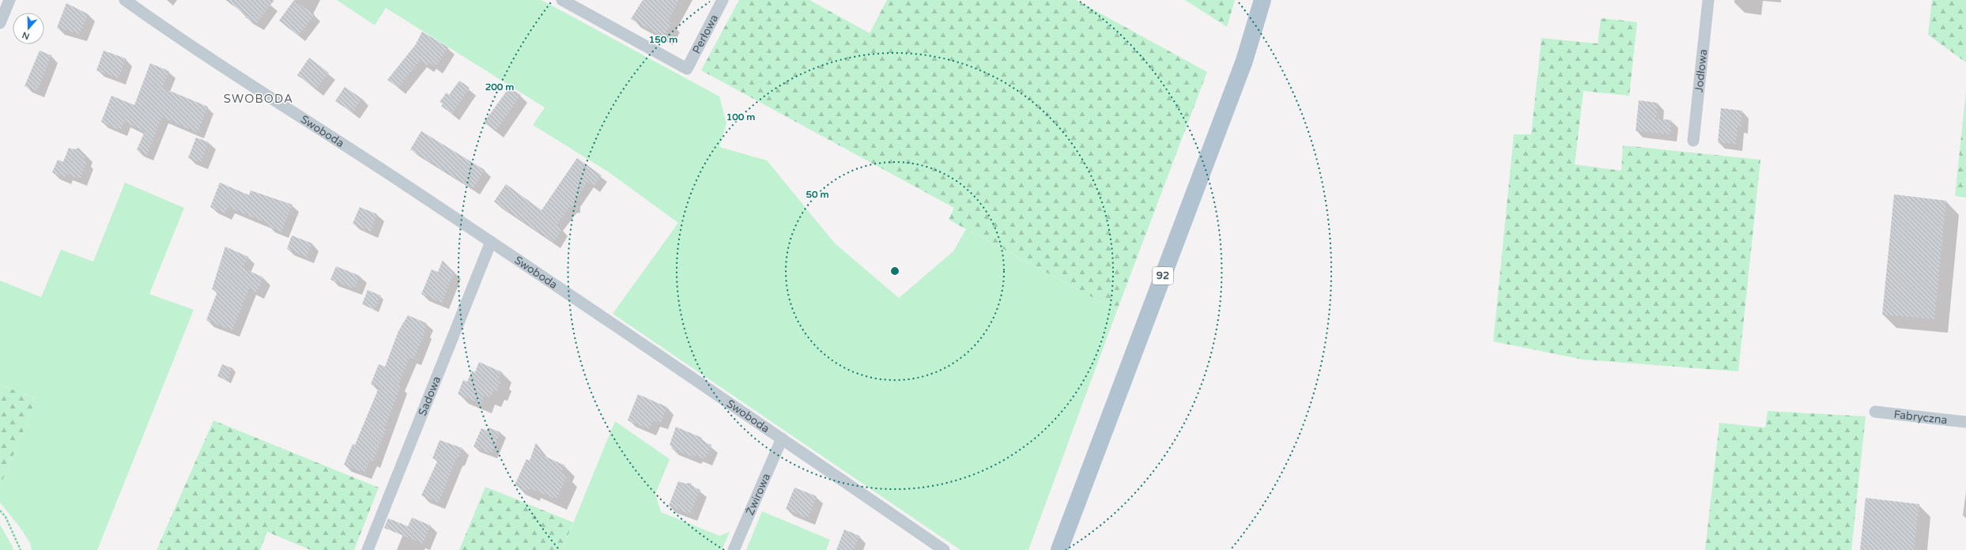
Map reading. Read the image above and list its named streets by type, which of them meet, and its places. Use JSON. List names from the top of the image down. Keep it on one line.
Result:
{"streets":{"main road":["92"],"street":["Perłowa","Jodłowa","Swoboda","Sadowa","Fabryczna","Żwirowa"]},"crossings":[["Swoboda","Sadowa"],["Swoboda","Żwirowa"]],"districts":["SWOBODA"],"north":"bottom","rings":["150 m","200 m","100 m","50 m"]}
